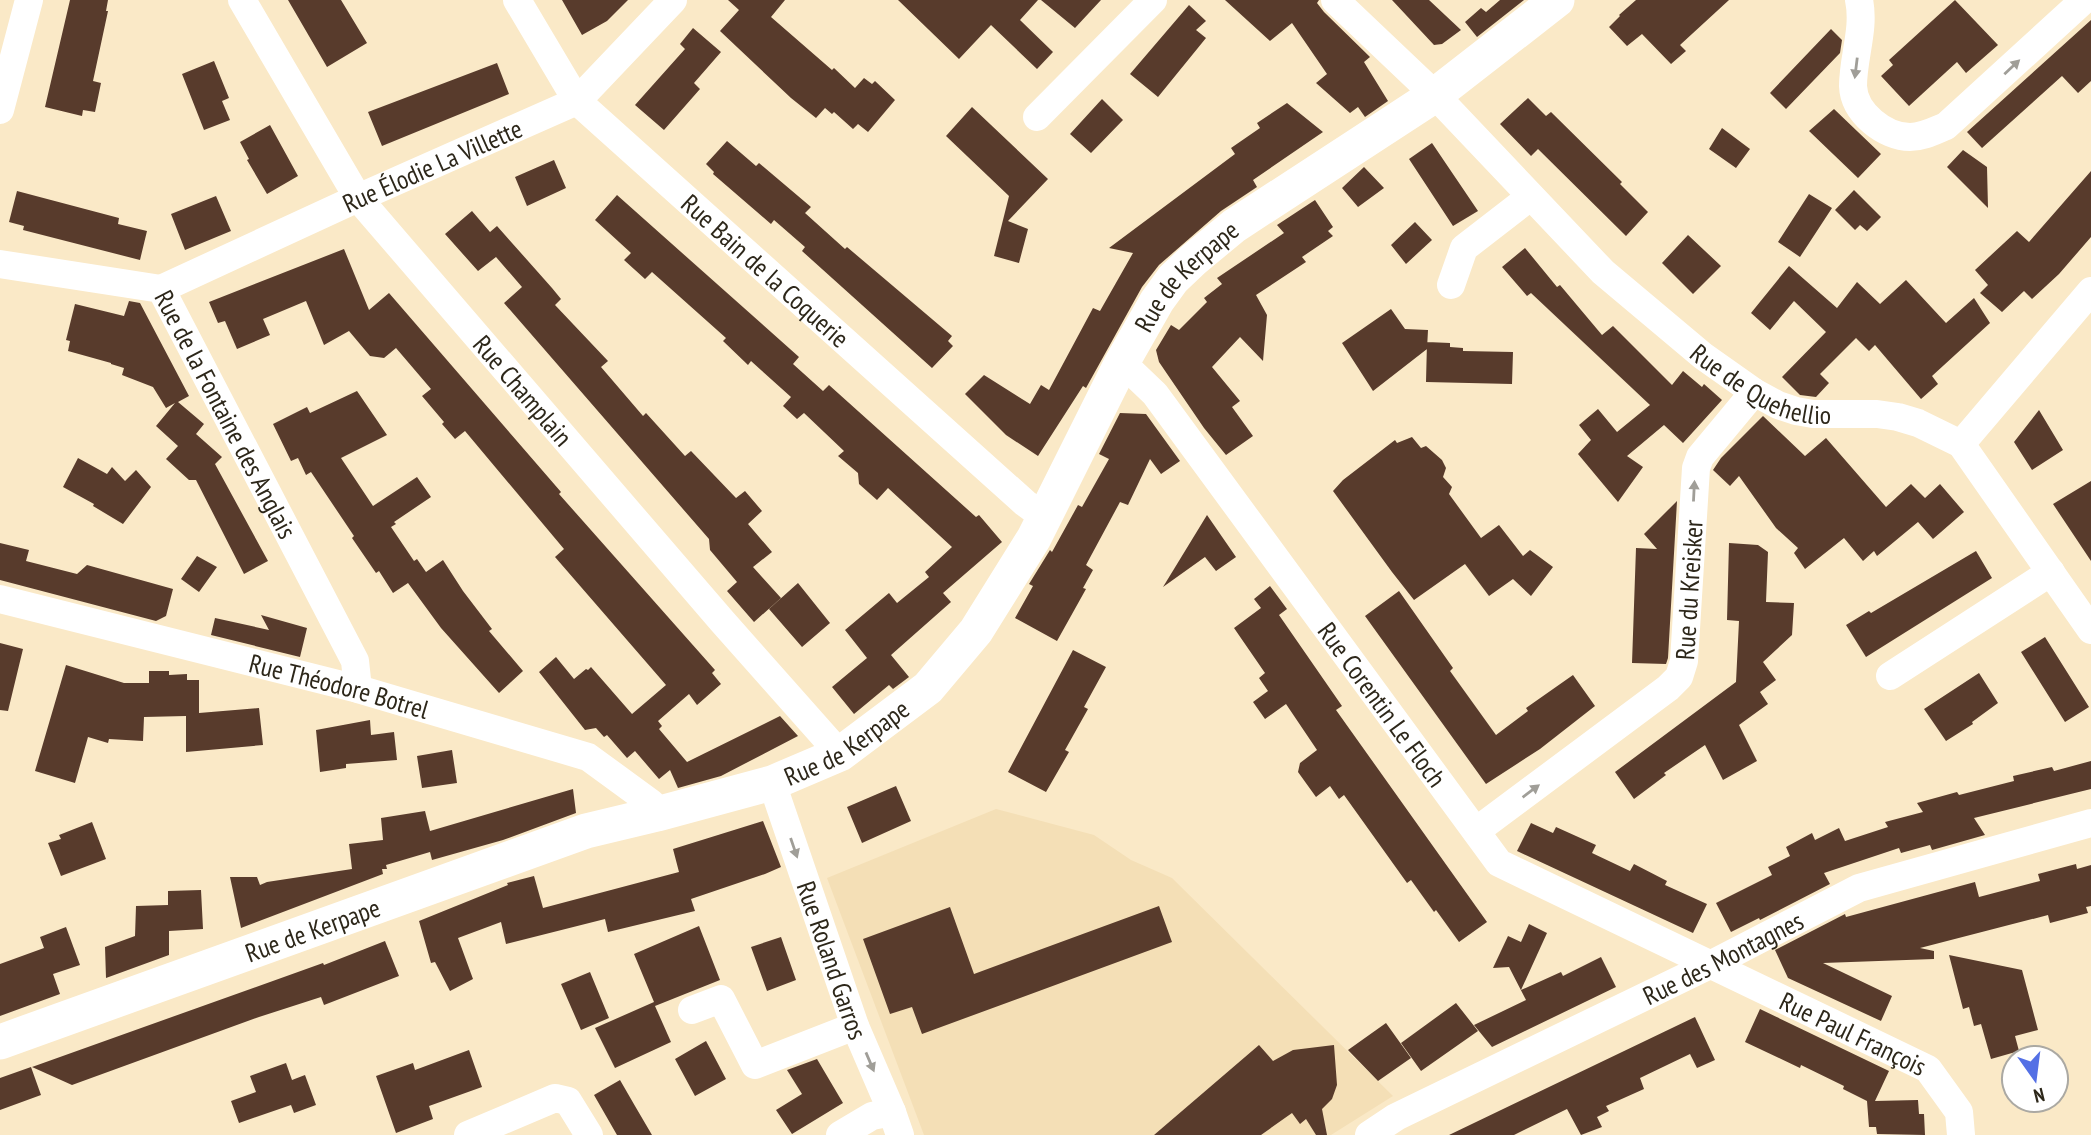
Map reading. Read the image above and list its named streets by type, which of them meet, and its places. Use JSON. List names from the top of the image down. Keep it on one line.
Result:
{"streets":{"street":["Rue Élodie La Villette","Rue Bain de la Coquerie","Rue de Kerpape","Rue de Quehellio","Rue Champlain","Rue de la Fontaine des Anglais","Rue du Kreisker","Rue Théodore Botrel","Rue Corentin Le Floch","Rue des Montagnes","Rue Roland Garros","Rue Paul François"]},"crossings":[["Rue Élodie La Villette","Rue Bain de la Coquerie"],["Rue Élodie La Villette","Rue Champlain"],["Rue Élodie La Villette","Rue de la Fontaine des Anglais"],["Rue Bain de la Coquerie","Rue de Kerpape"],["Rue de Kerpape","Rue de Quehellio"],["Rue de Kerpape","Rue Champlain"],["Rue de Kerpape","Rue Théodore Botrel"],["Rue de Kerpape","Rue Corentin Le Floch"],["Rue de Kerpape","Rue Roland Garros"],["Rue de Quehellio","Rue du Kreisker"],["Rue de la Fontaine des Anglais","Rue Théodore Botrel"],["Rue du Kreisker","Rue Corentin Le Floch"],["Rue Corentin Le Floch","Rue des Montagnes"],["Rue Corentin Le Floch","Rue Paul François"],["Rue des Montagnes","Rue Paul François"]],"one_way":["Rue du Kreisker","Rue Roland Garros"],"north":"bottom"}
